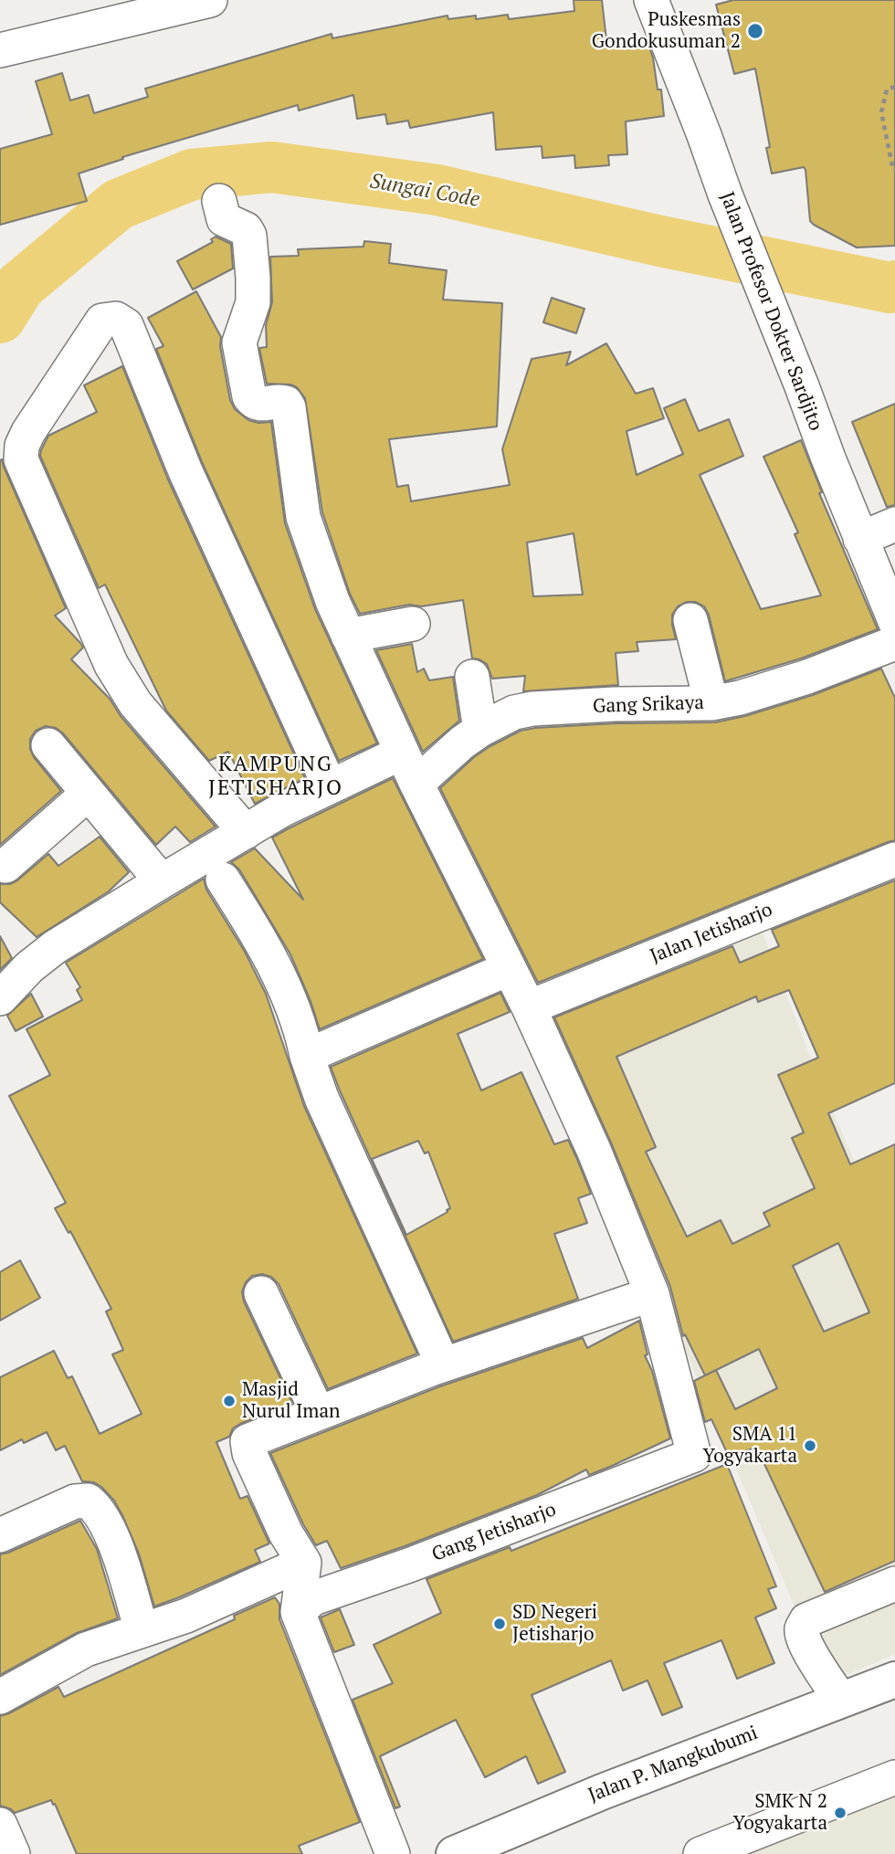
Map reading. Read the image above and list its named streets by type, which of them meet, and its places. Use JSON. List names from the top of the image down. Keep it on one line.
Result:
{"streets":{"main road":["Jalan P. Mangkubumi"],"street":["Jalan Profesor Dokter Sardjito","Gang Srikaya","Jalan Jetisharjo","Gang Jetisharjo"]},"districts":["KAMPUNG JETISHARJO"],"water":["Sungai Code"],"places":["Puskesmas Gondokusuman 2","Masjid Nurul Iman","SMA 11 Yogyakarta","SD Negeri Jetisharjo","SMK N 2 Yogyakarta"]}
